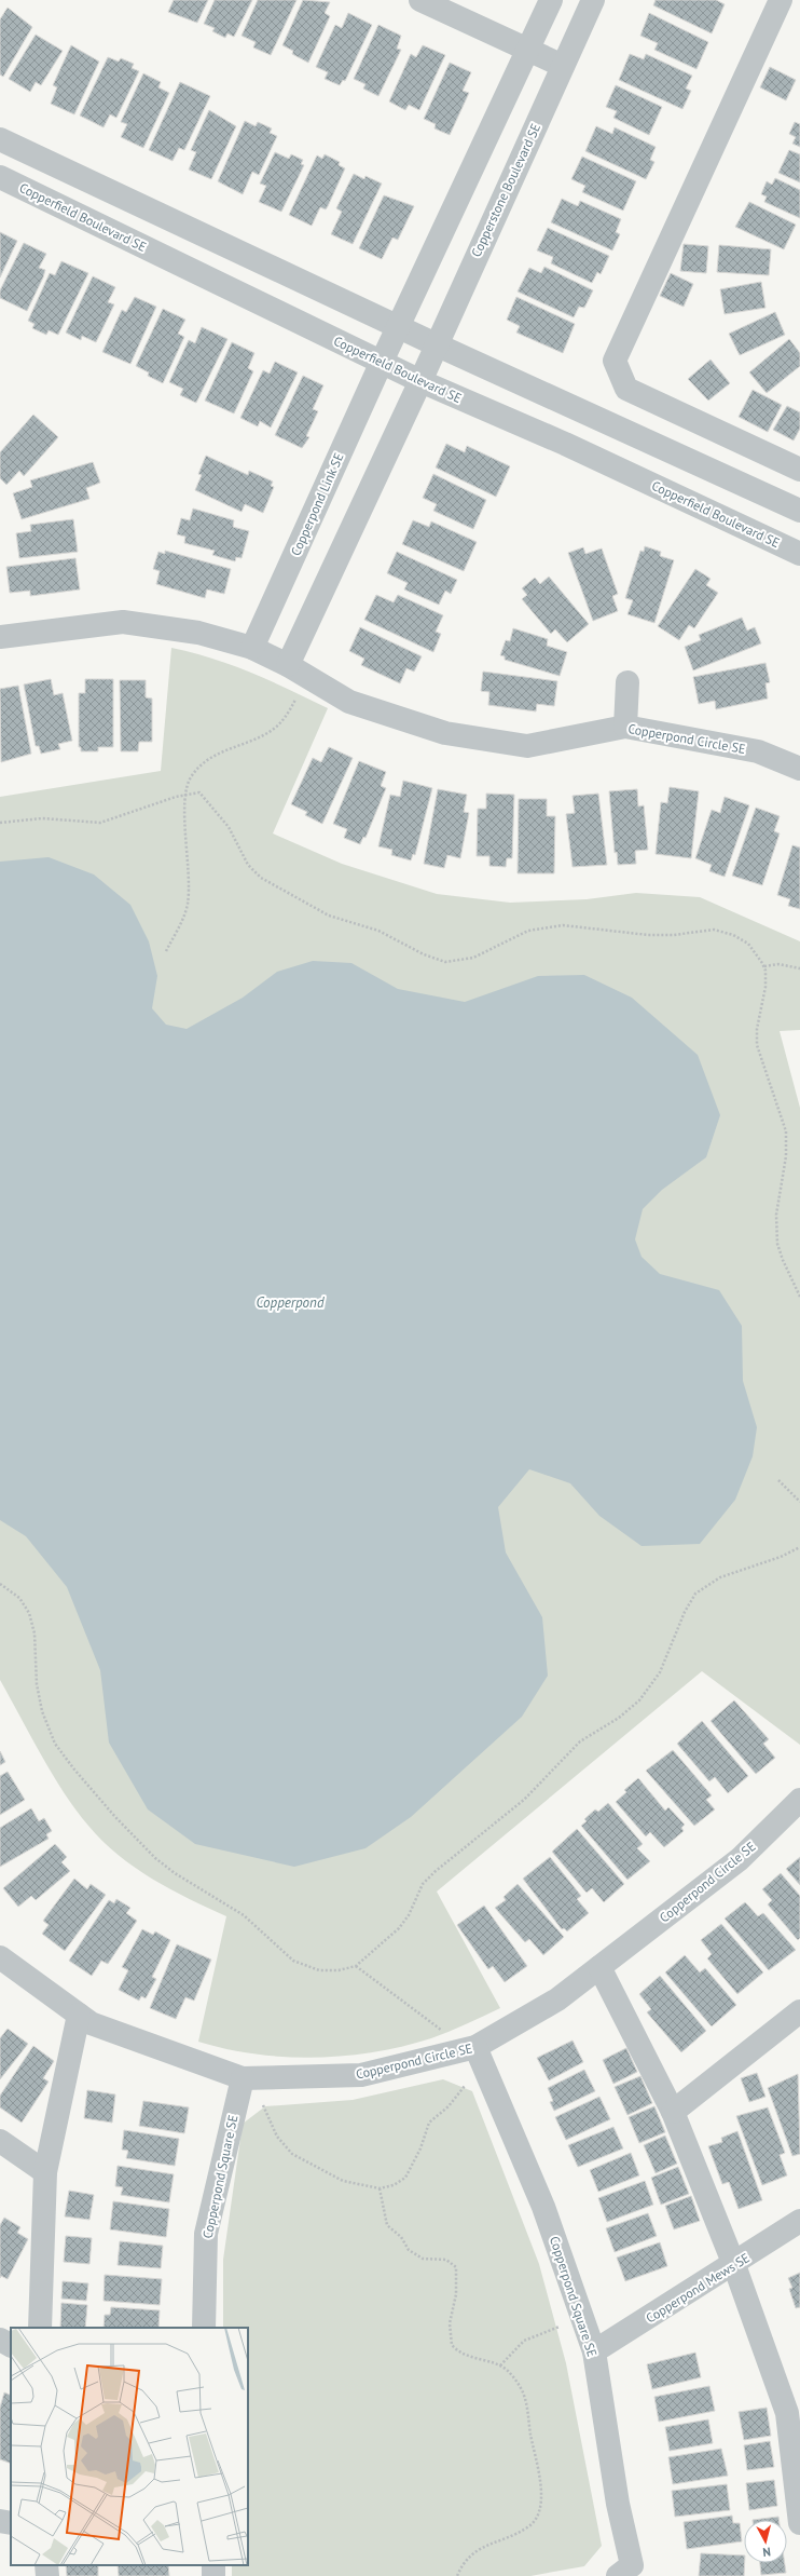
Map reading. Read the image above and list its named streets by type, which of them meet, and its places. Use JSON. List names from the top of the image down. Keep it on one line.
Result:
{"streets":{"street":["Copperstone Boulevard SE","Copperfield Boulevard SE","Copperpond Link SE","Copperpond Circle SE","Copperpond Square SE","Copperpond Mews SE"]},"crossings":[["Copperstone Boulevard SE","Copperfield Boulevard SE"],["Copperfield Boulevard SE","Copperpond Link SE"],["Copperpond Link SE","Copperpond Circle SE"],["Copperpond Circle SE","Copperpond Square SE"],["Copperpond Square SE","Copperpond Mews SE"]],"water":["Copperpond"],"north":"bottom"}
